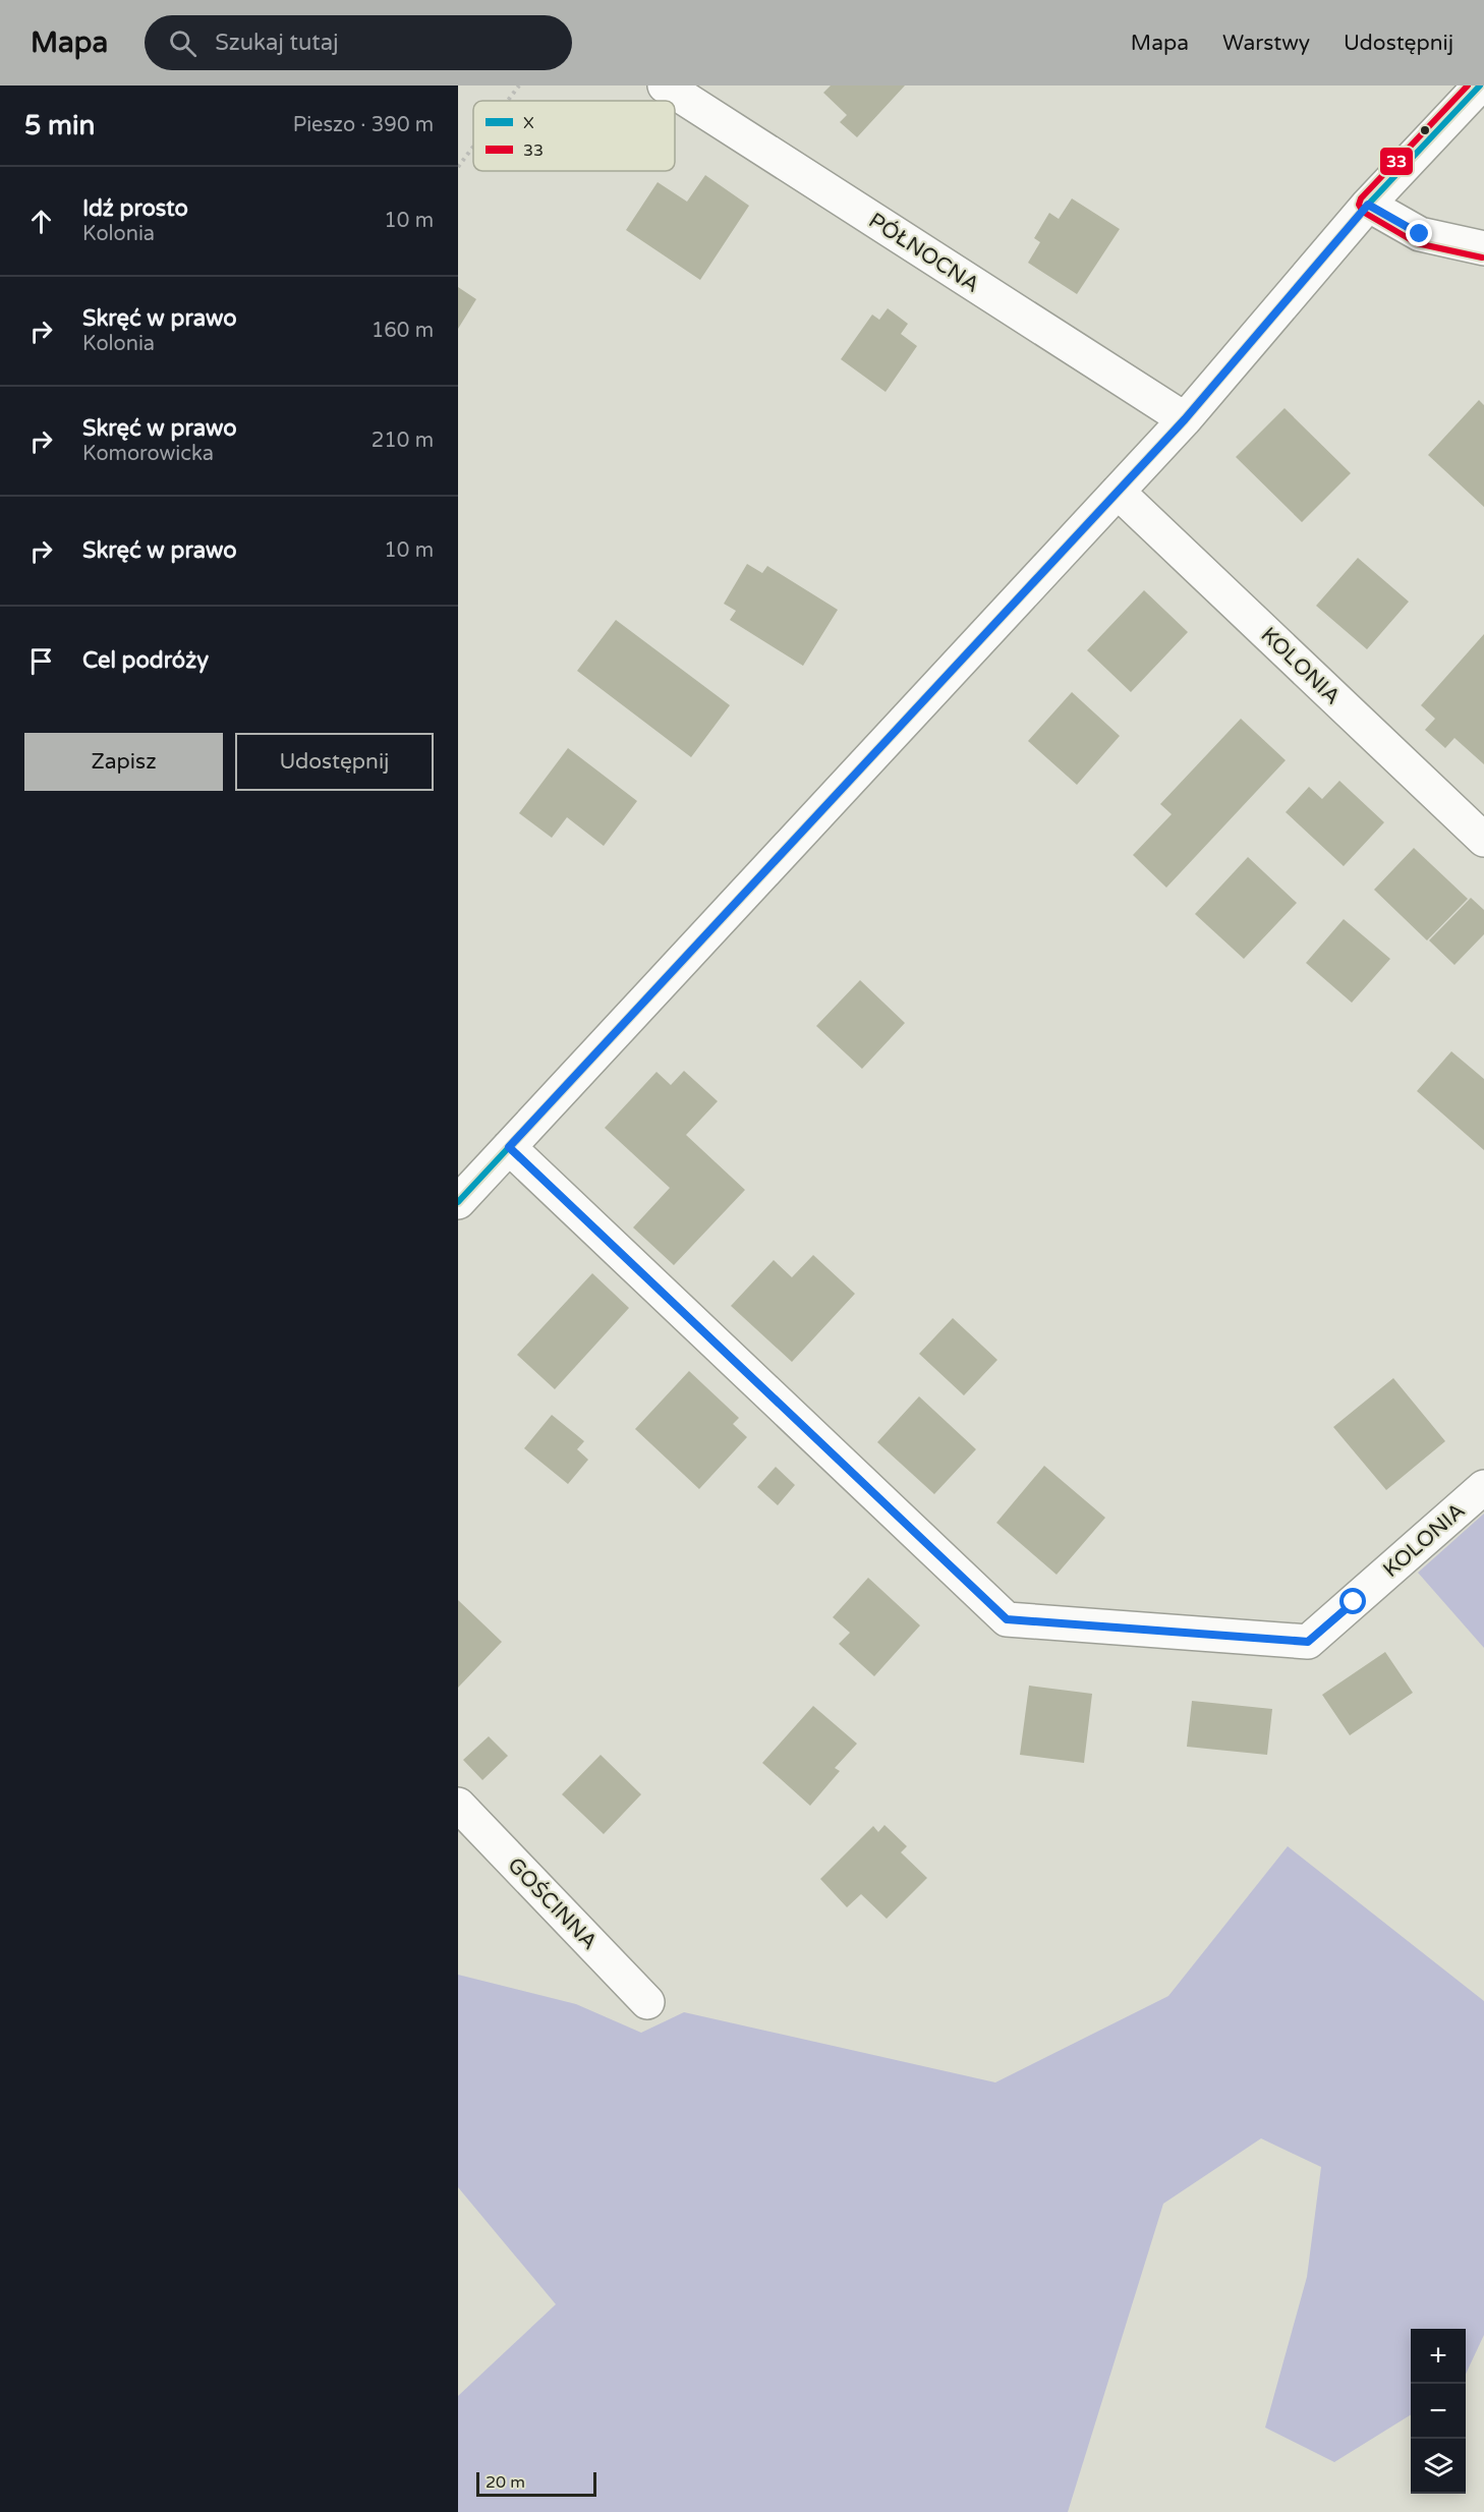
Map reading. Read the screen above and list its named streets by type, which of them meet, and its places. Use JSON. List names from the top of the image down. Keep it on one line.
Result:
{"streets":{"street":["PÓŁNOCNA","KOLONIA","GOŚCINNA"]},"lines":["transit line X","transit line 33"],"legend":["X","33"],"scale_bar":"20 m","page":{"header":"Mapa","search":"Szukaj tutaj","nav":["Mapa","Warstwy","Udostępnij"],"heading":["5 min","Pieszo · 390 m"],"list":[["Idź prosto","Kolonia","10 m"],["Skręć w prawo","Kolonia","160 m"],["Skręć w prawo","Komorowicka","210 m"],["Skręć w prawo","10 m"],"Cel podróży"],"buttons":["Zapisz","Udostępnij"],"map_buttons":["+","−"],"scale":"20 m"}}
